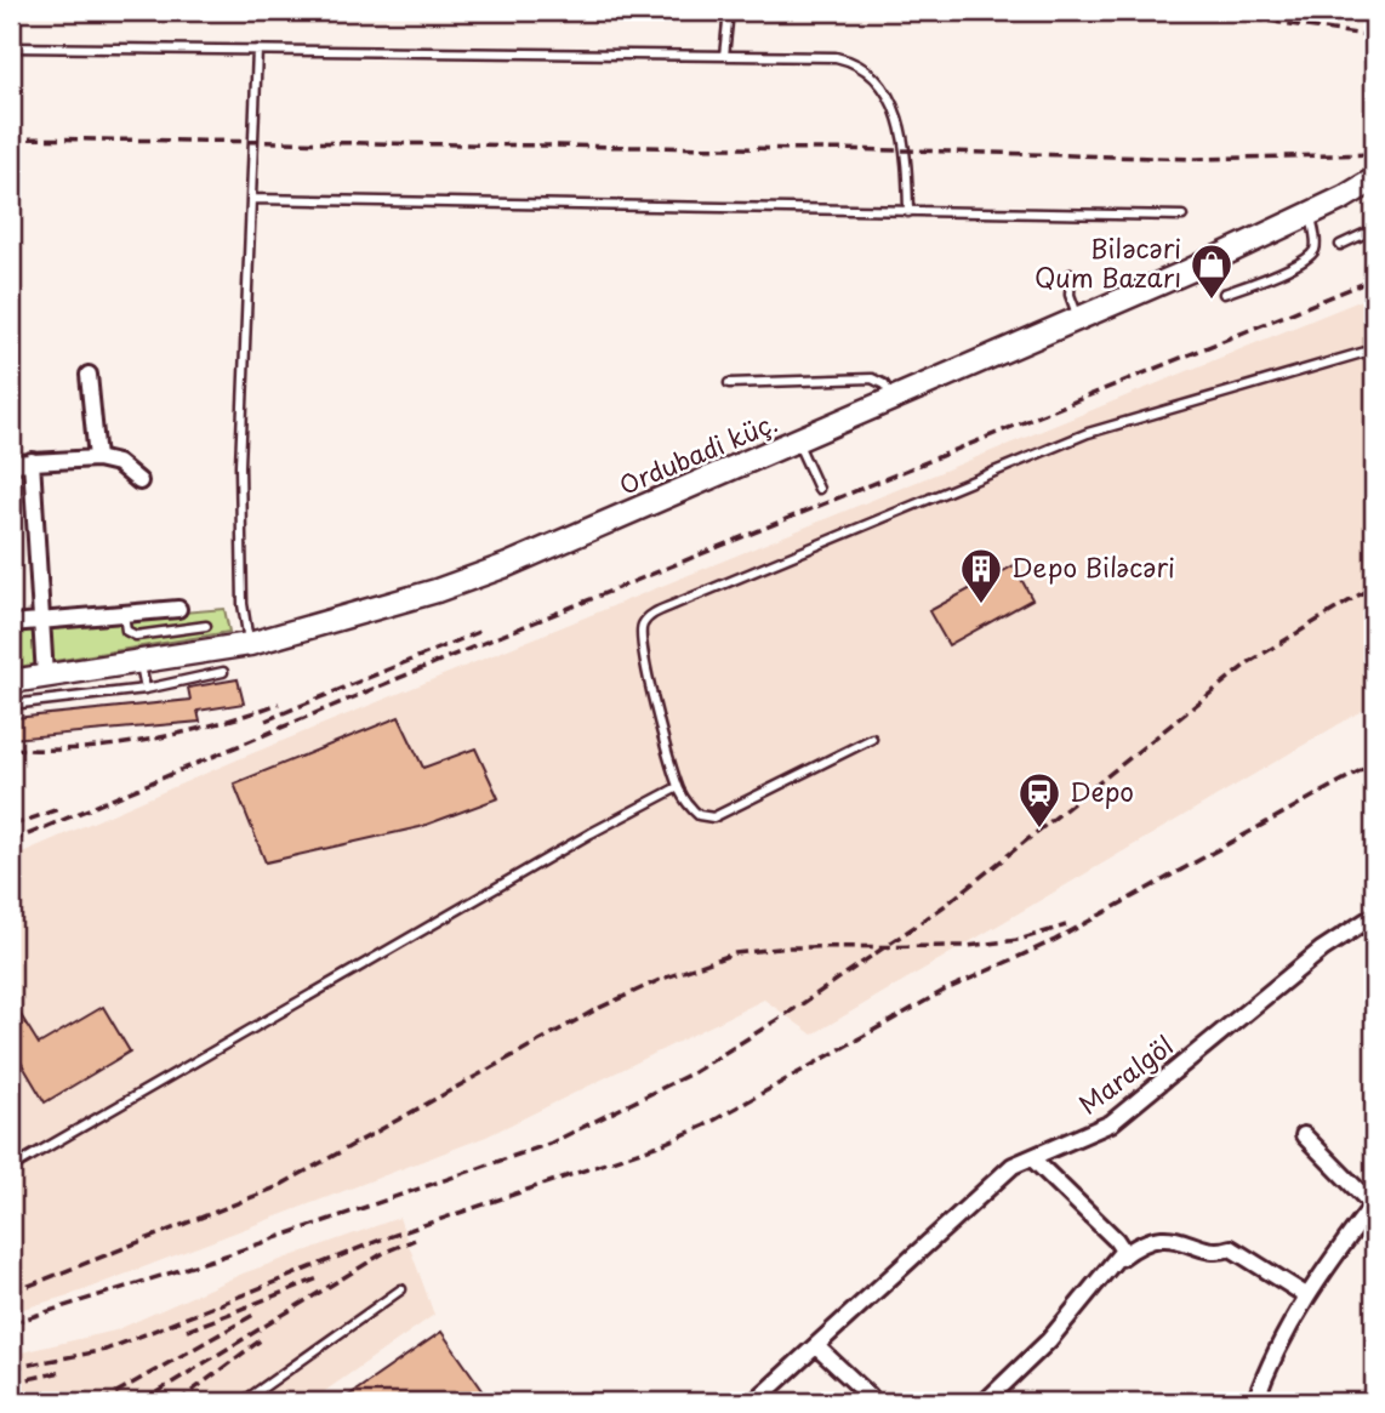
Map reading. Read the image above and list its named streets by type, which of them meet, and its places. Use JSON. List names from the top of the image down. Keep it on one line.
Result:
{"streets":{"main road":["Ordubadi küç."],"street":["Maralgöl"]},"places":{"shop":["Biləcəri Qum Bazarı"],"building":["Depo Biləcəri"],"station":["Depo"]}}
